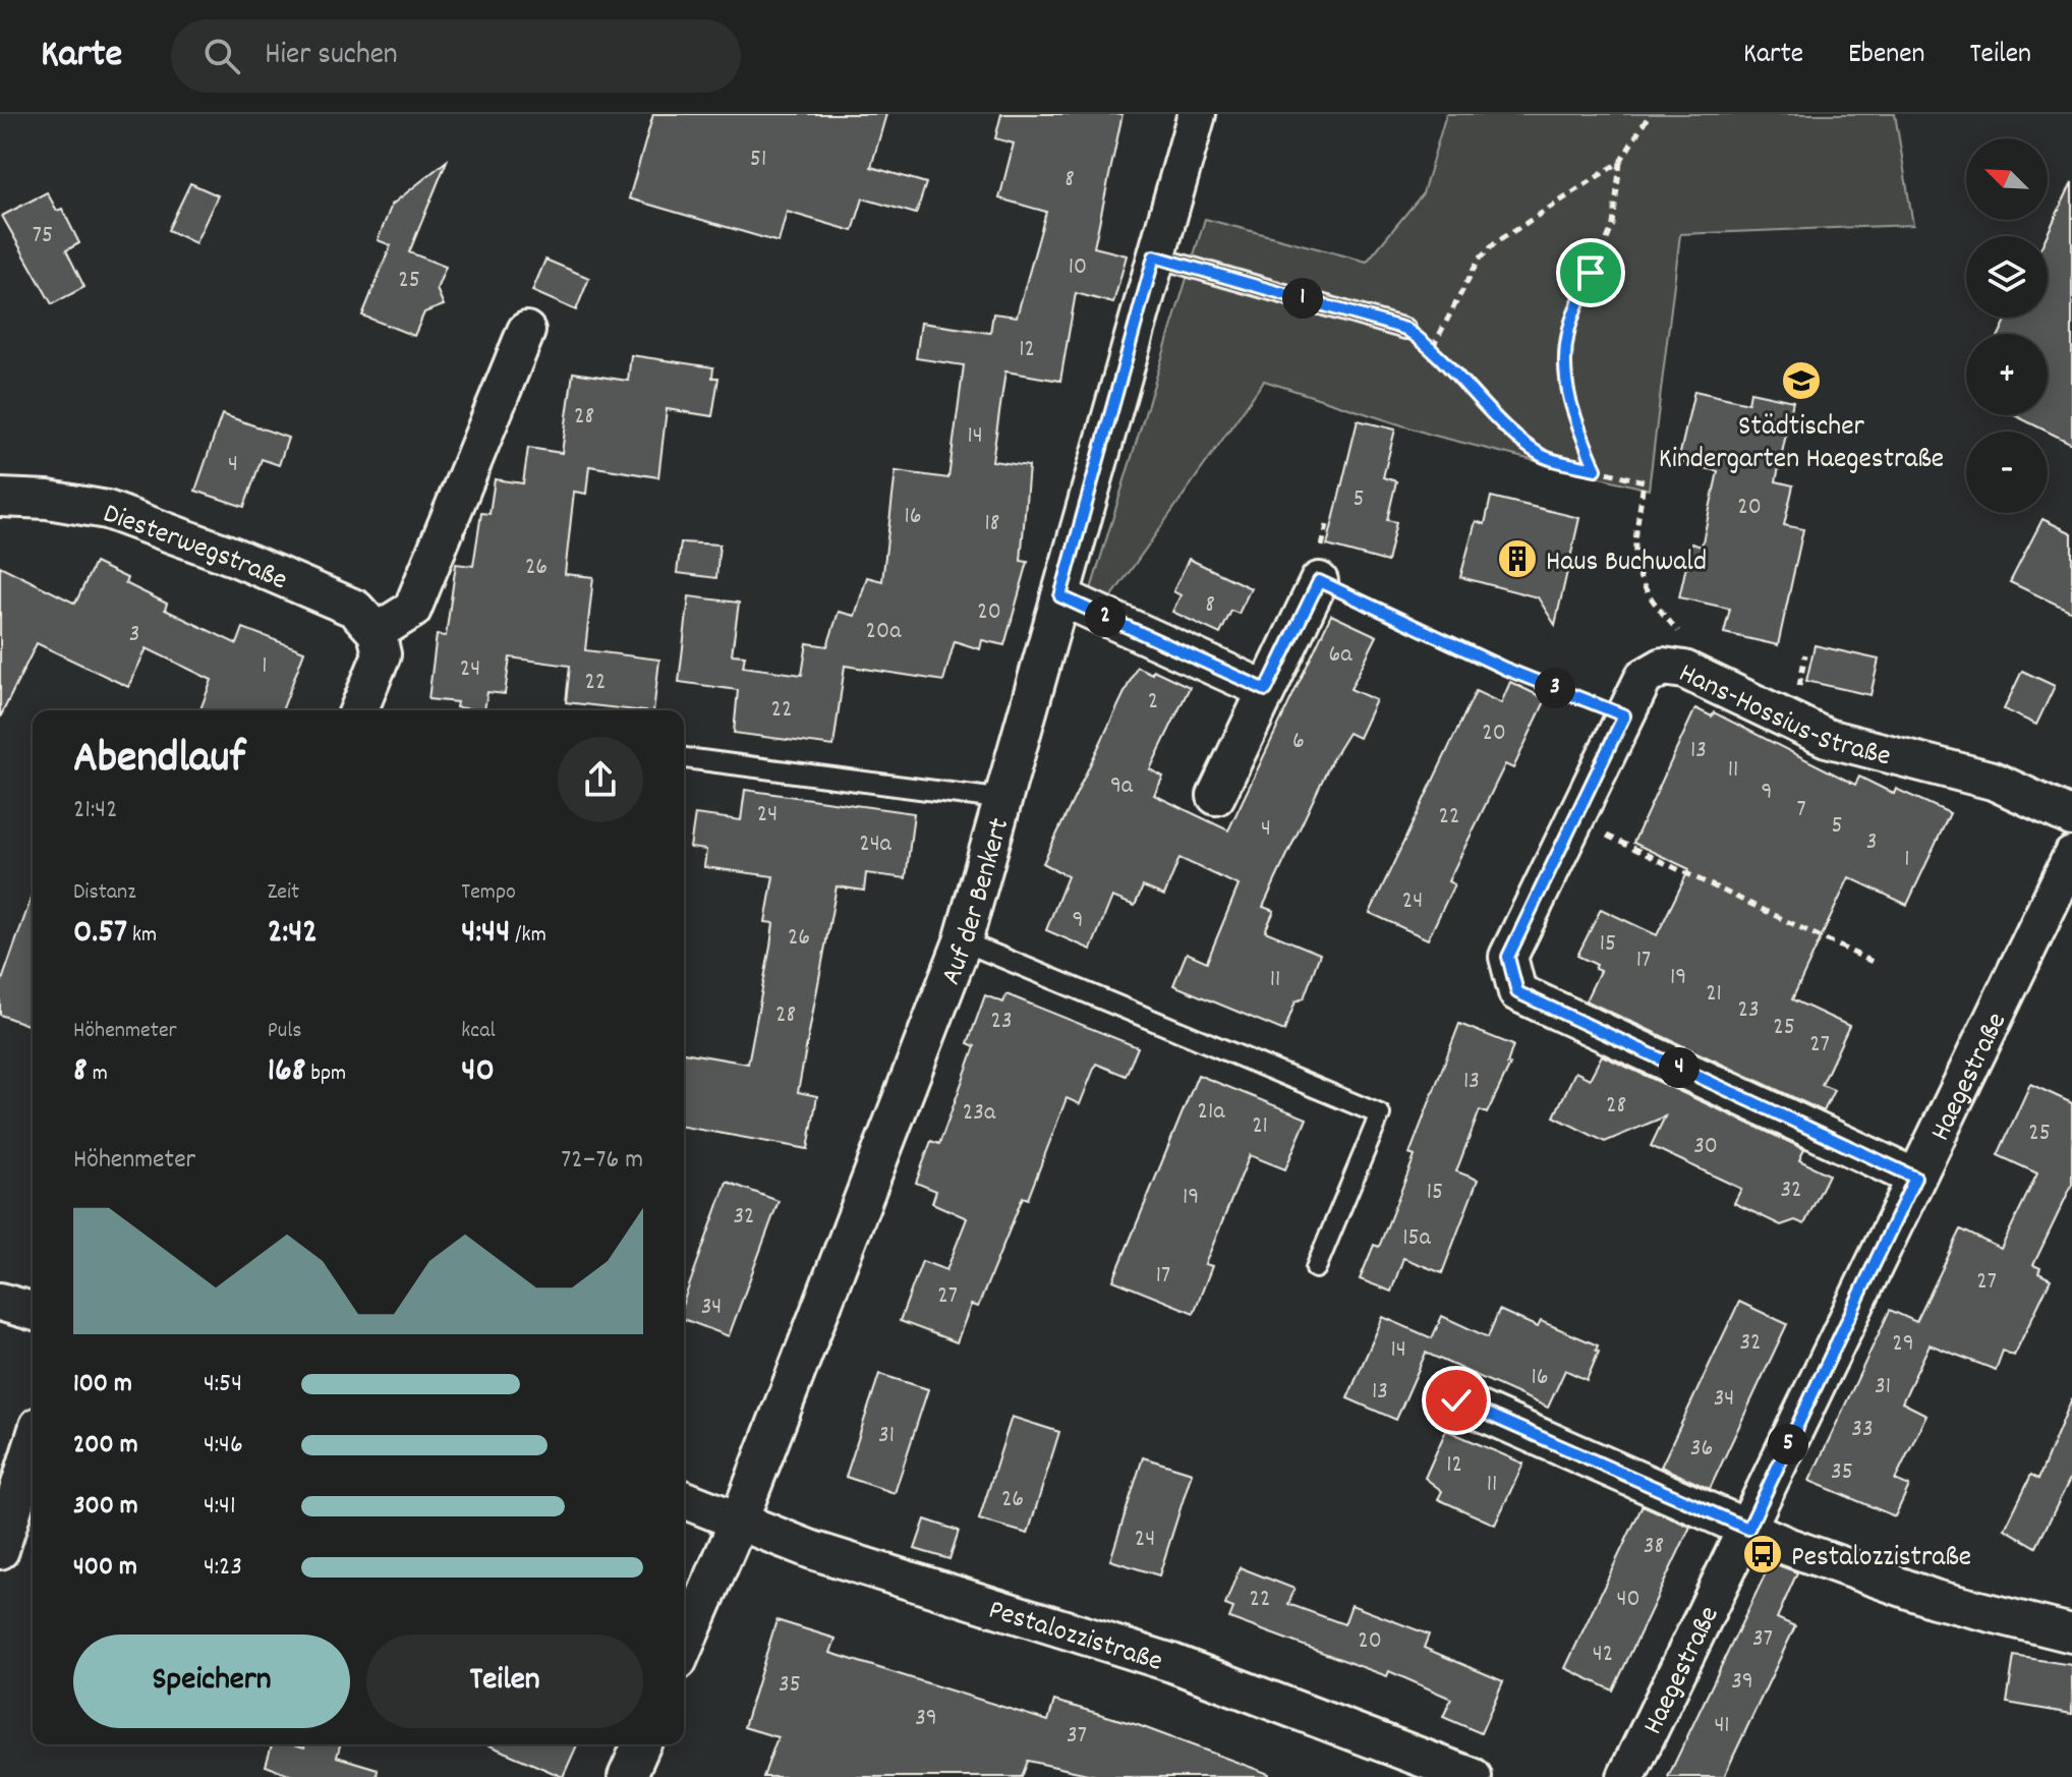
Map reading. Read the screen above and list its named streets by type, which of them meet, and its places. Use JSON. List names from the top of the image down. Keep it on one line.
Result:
{"streets":{"street":["Diesterwegstraße","Hans-Hossius-Straße","Auf der Benkert","Haegestraße","Pestalozzistraße"]},"crossings":[["Hans-Hossius-Straße","Haegestraße"],["Auf der Benkert","Pestalozzistraße"]],"places":{"school or university":["Städtischer Kindergarten Haegestraße"],"building":["Haus Buchwald"],"bus stop":["Pestalozzistraße"]},"house_numbers":["51","8","75","10","25","12","28","14","4","5","20","16","18","26","8","20","20a","3","6a","1","24","22","2","22","20","6","13","11","9a","9","7","24","22","5","4","3","24a","1","24","9","26","15","17","19","11","21","23","28","23","25","27","13","28","21a","23a","21","25","30","32","15","19","32","15a","17","27","27","34","32","29","14","16","31","13","34","33","31","36","12","35","11","26","24","38","22","40","37","20","42","39","35","39","41","37"],"north":"top left","page":{"header":"Karte","search":"Hier suchen","nav":["Karte","Ebenen","Teilen"],"map_buttons":["+","−"],"pins":["1","2","3","4","5"],"heading":["Abendlauf","21:42"],"stats":[["Distanz","0.57 km"],["Zeit","2:42"],["Tempo","4:44 /km"],["Höhenmeter","8 m"],["Puls","168 bpm"],["kcal","40"]],"chart":["Höhenmeter","72–76 m"],"list":[{"name":"100 m","note":"4:54"},{"name":"200 m","note":"4:46"},{"name":"300 m","note":"4:41"},{"name":"400 m","note":"4:23"}],"buttons":["Speichern","Teilen"]}}
